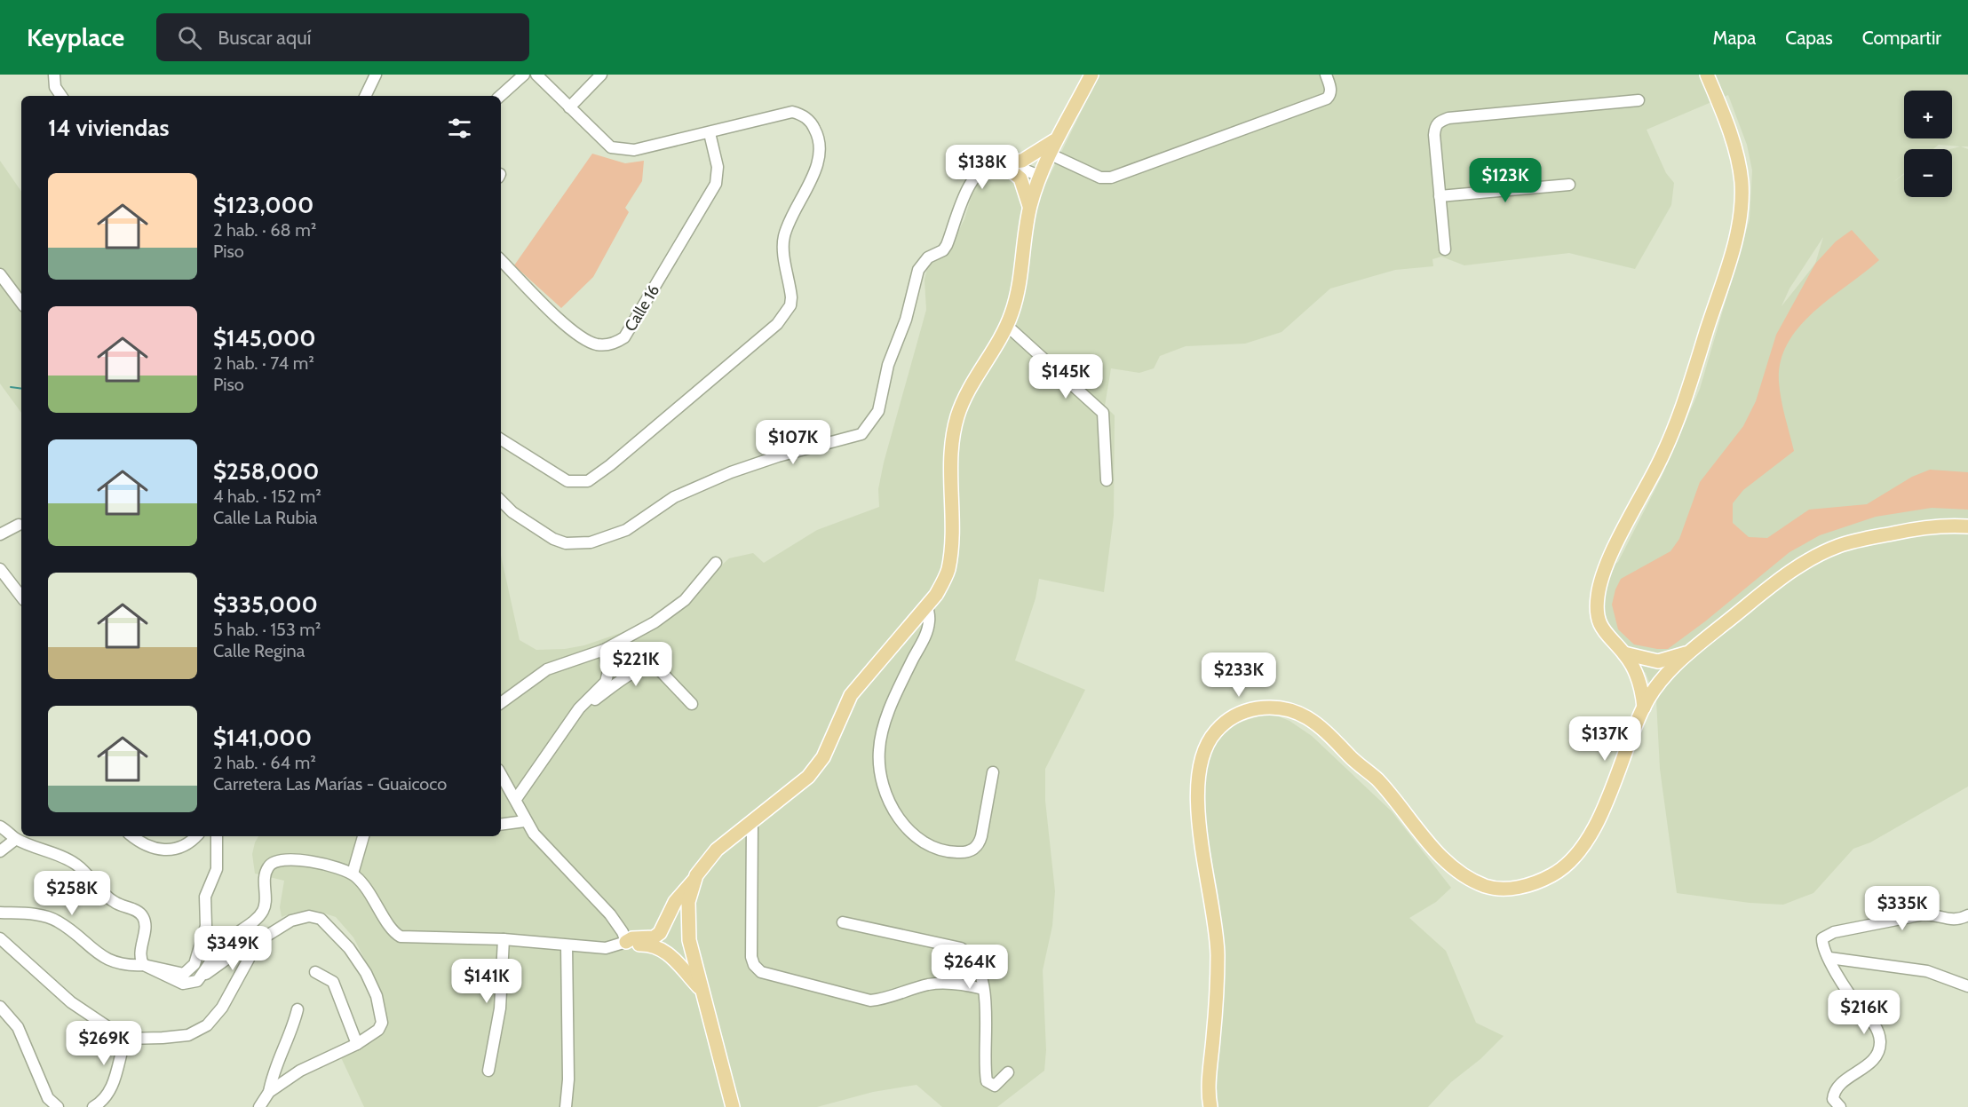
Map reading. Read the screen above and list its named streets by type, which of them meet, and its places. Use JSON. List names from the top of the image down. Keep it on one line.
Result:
{"streets":{"street":["Calle 16"]},"page":{"header":"Keyplace","search":"Buscar aquí","nav":["Mapa","Capas","Compartir"],"map_buttons":["+","−"],"heading":"14 viviendas","price":["$138K","$123K","$145K","$107K","$221K","$233K","$137K","$258K","$335K","$349K","$264K","$141K","$216K","$269K"],"list":[{"name":"$123,000","note":"2 hab. · 68 m² · Piso"},{"name":"$145,000","note":"2 hab. · 74 m² · Piso"},{"name":"$258,000","note":"4 hab. · 152 m² · Calle La Rubia"},{"name":"$335,000","note":"5 hab. · 153 m² · Calle Regina"},{"name":"$141,000","note":"2 hab. · 64 m² · Carretera Las Marías - Guaicoco"}]}}
